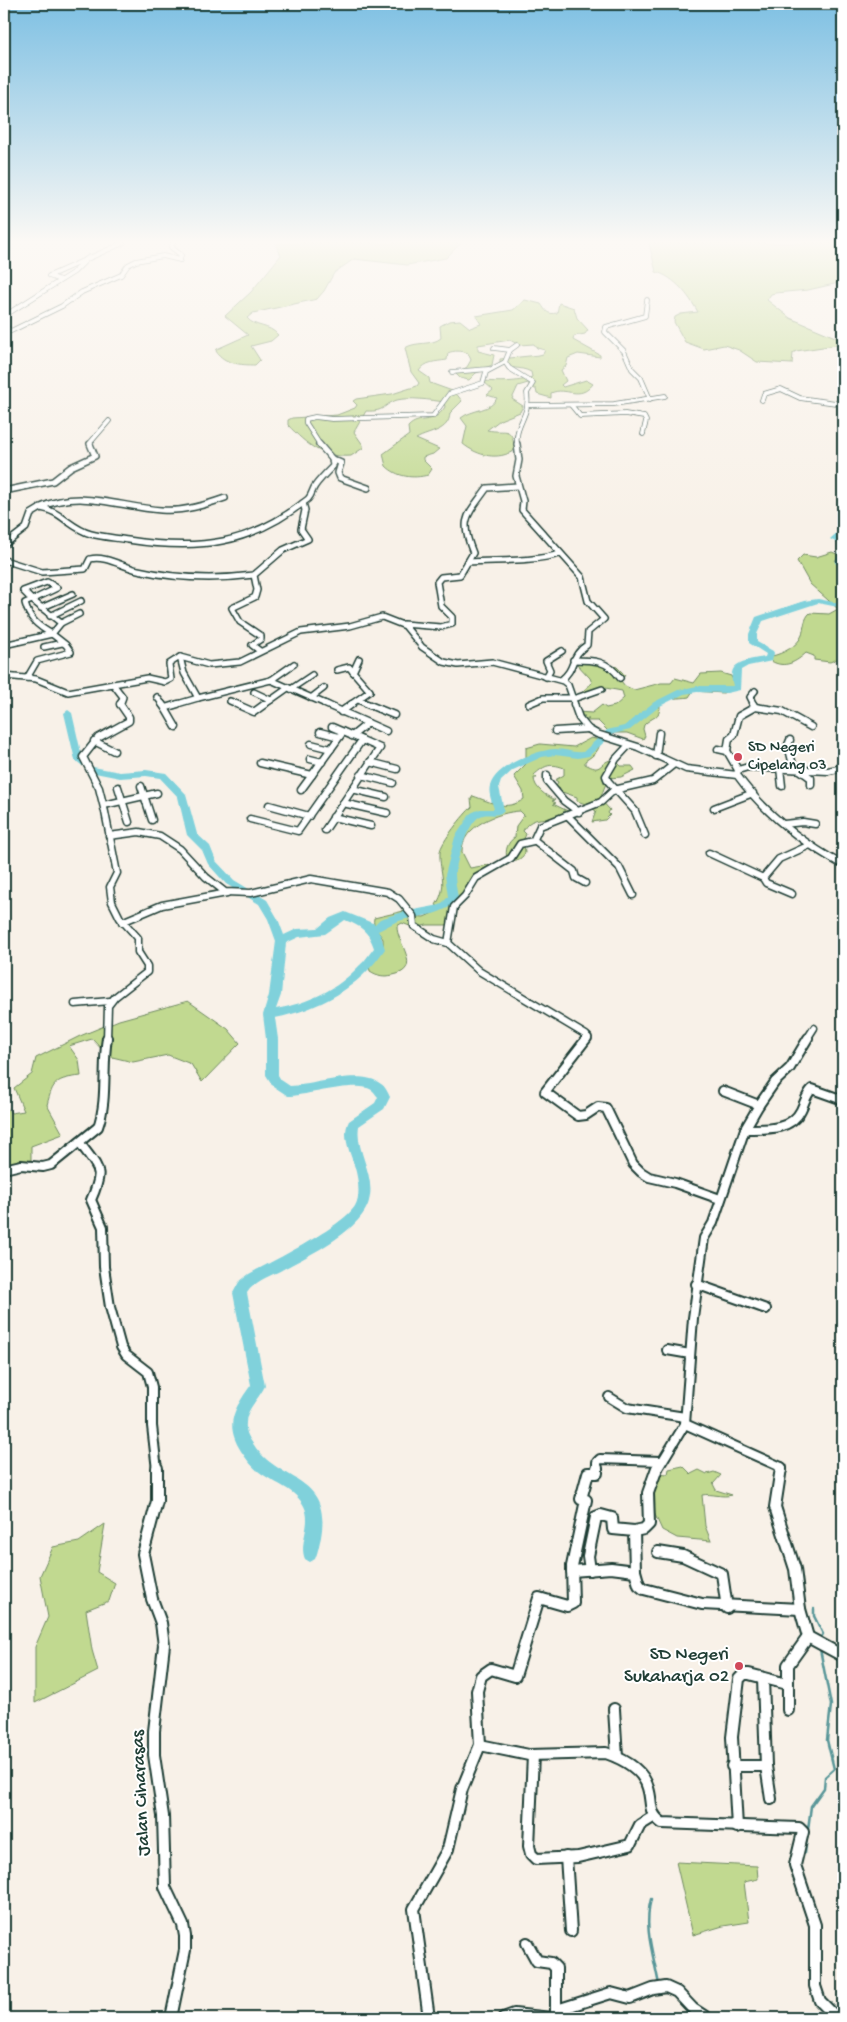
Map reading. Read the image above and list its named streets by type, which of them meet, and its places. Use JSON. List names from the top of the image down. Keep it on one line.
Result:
{"streets":{"street":["Jalan Ciharasas"]},"places":["SD Negeri Cipelang 03","SD Negeri Sukaharja 02"]}
